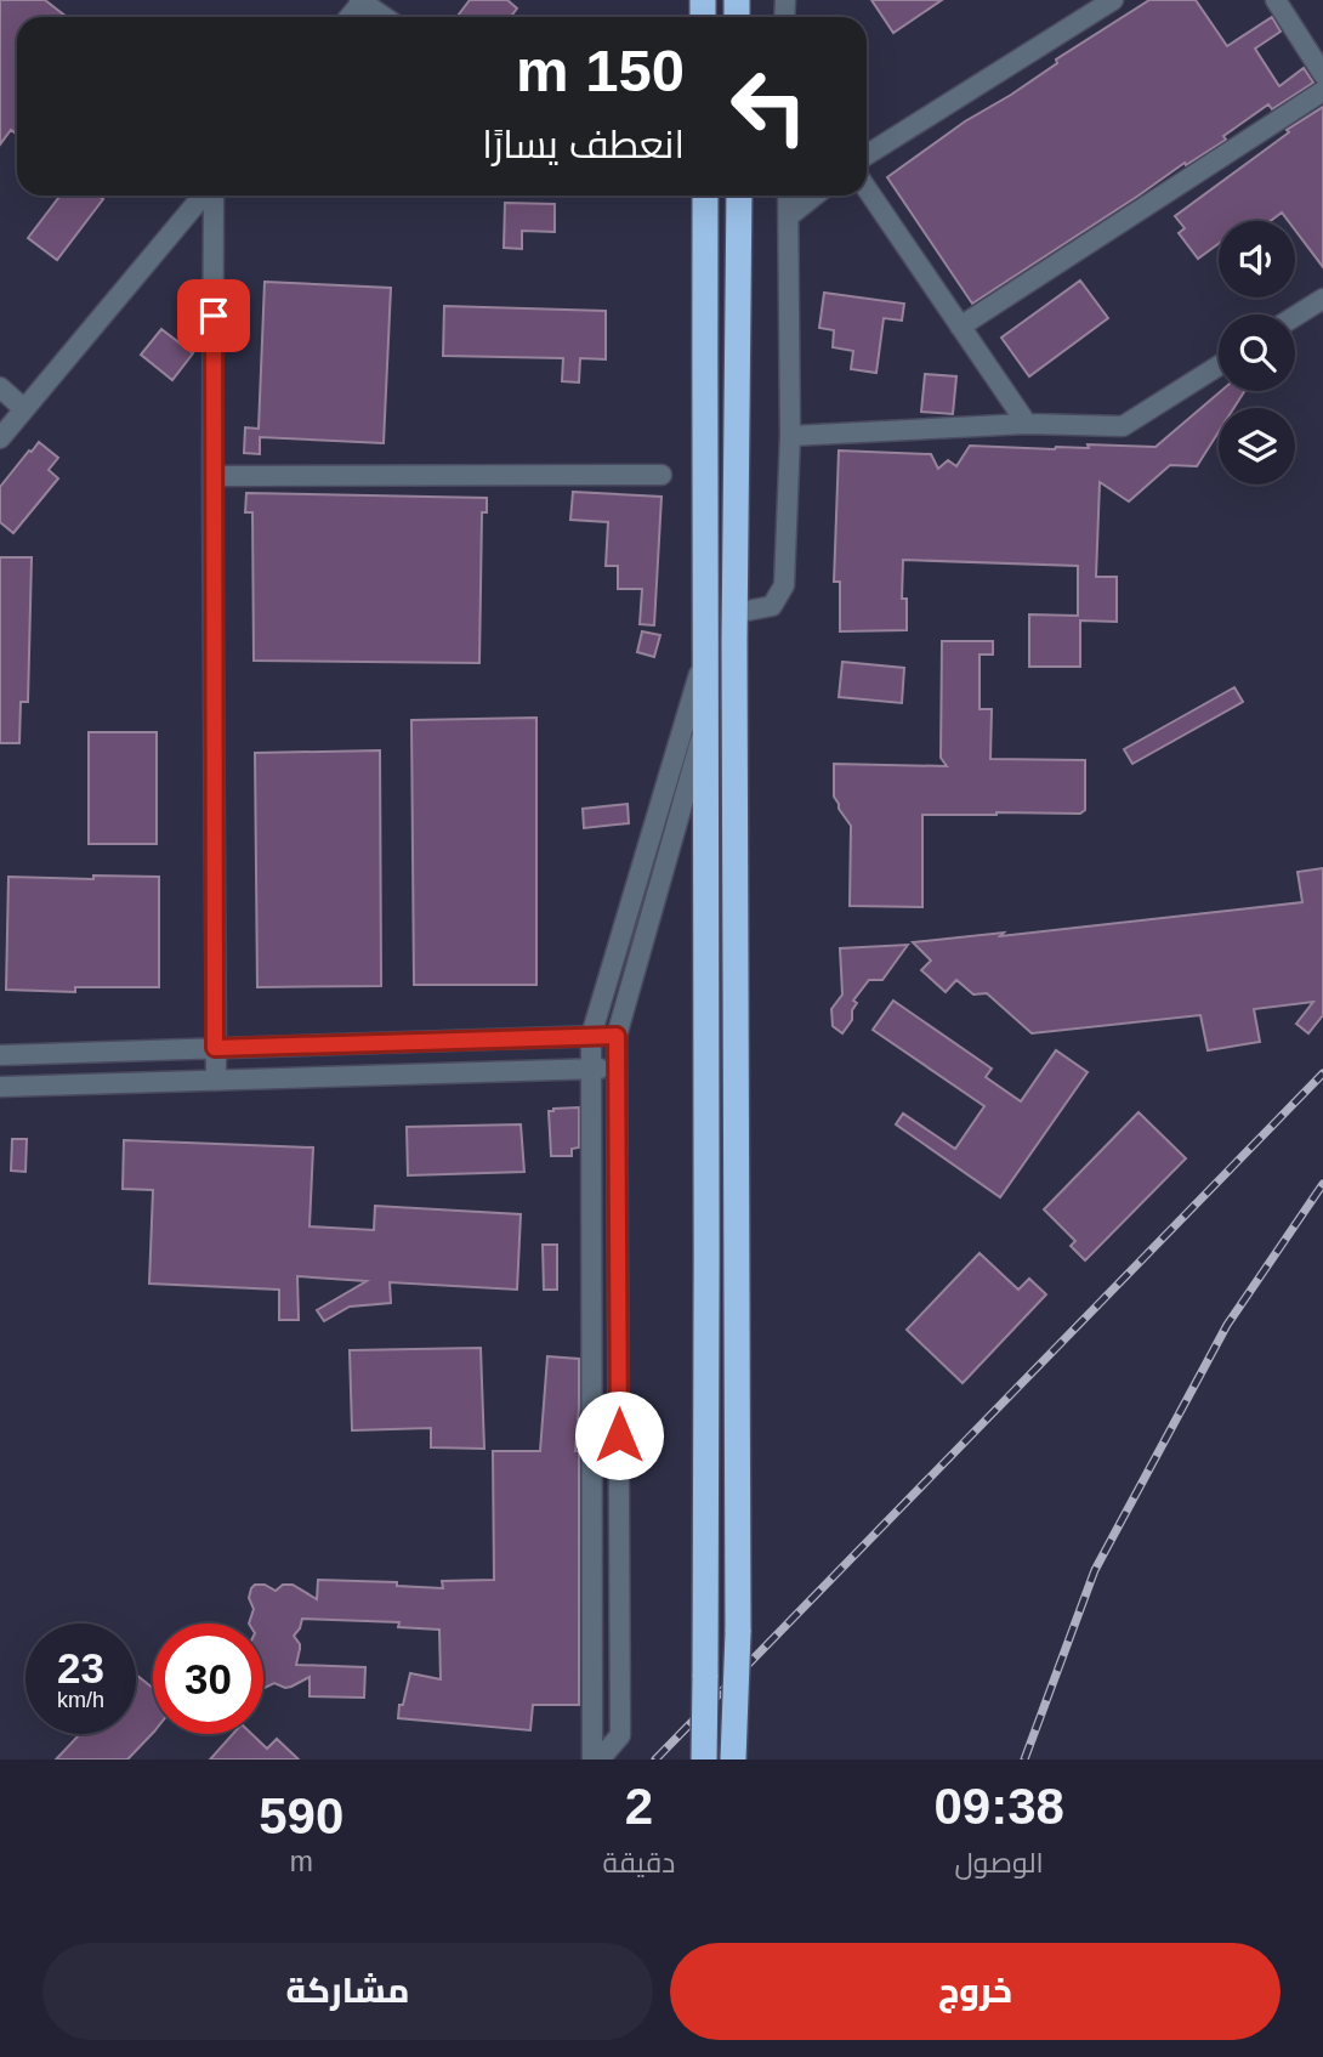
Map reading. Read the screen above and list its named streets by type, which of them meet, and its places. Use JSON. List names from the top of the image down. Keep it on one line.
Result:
{"page":{"turn":["150 m","انعطف يسارًا"],"speed":"23 km/h","limit":"30","eta":["09:38","الوصول","2","دقيقة","590","m"],"buttons":["خروج","مشاركة"]}}
